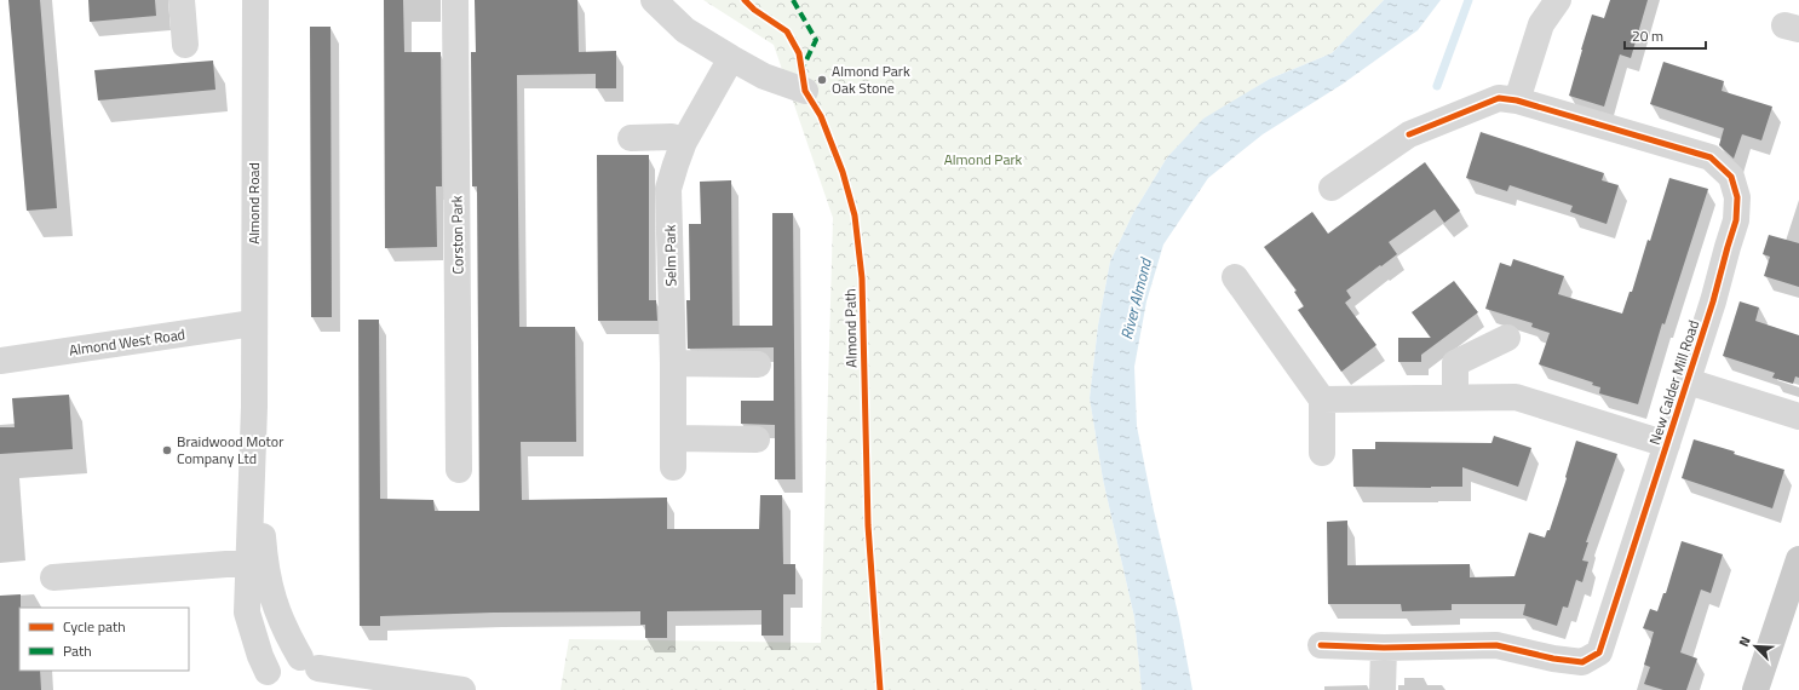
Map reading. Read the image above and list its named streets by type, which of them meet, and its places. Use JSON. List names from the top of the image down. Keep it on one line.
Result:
{"streets":{"street":["Almond Road","Corston Park","Selm Park","Almond West Road","New Calder Mill Road"],"cycle path":["Almond Path"]},"crossings":[["Almond Road","Almond West Road"]],"water":["River Almond"],"parks":["Almond Park"],"places":["Almond Park Oak Stone","Braidwood Motor Company Ltd"],"legend":["Cycle path","Path"],"scale_bar":"20 m","north":"top left"}
